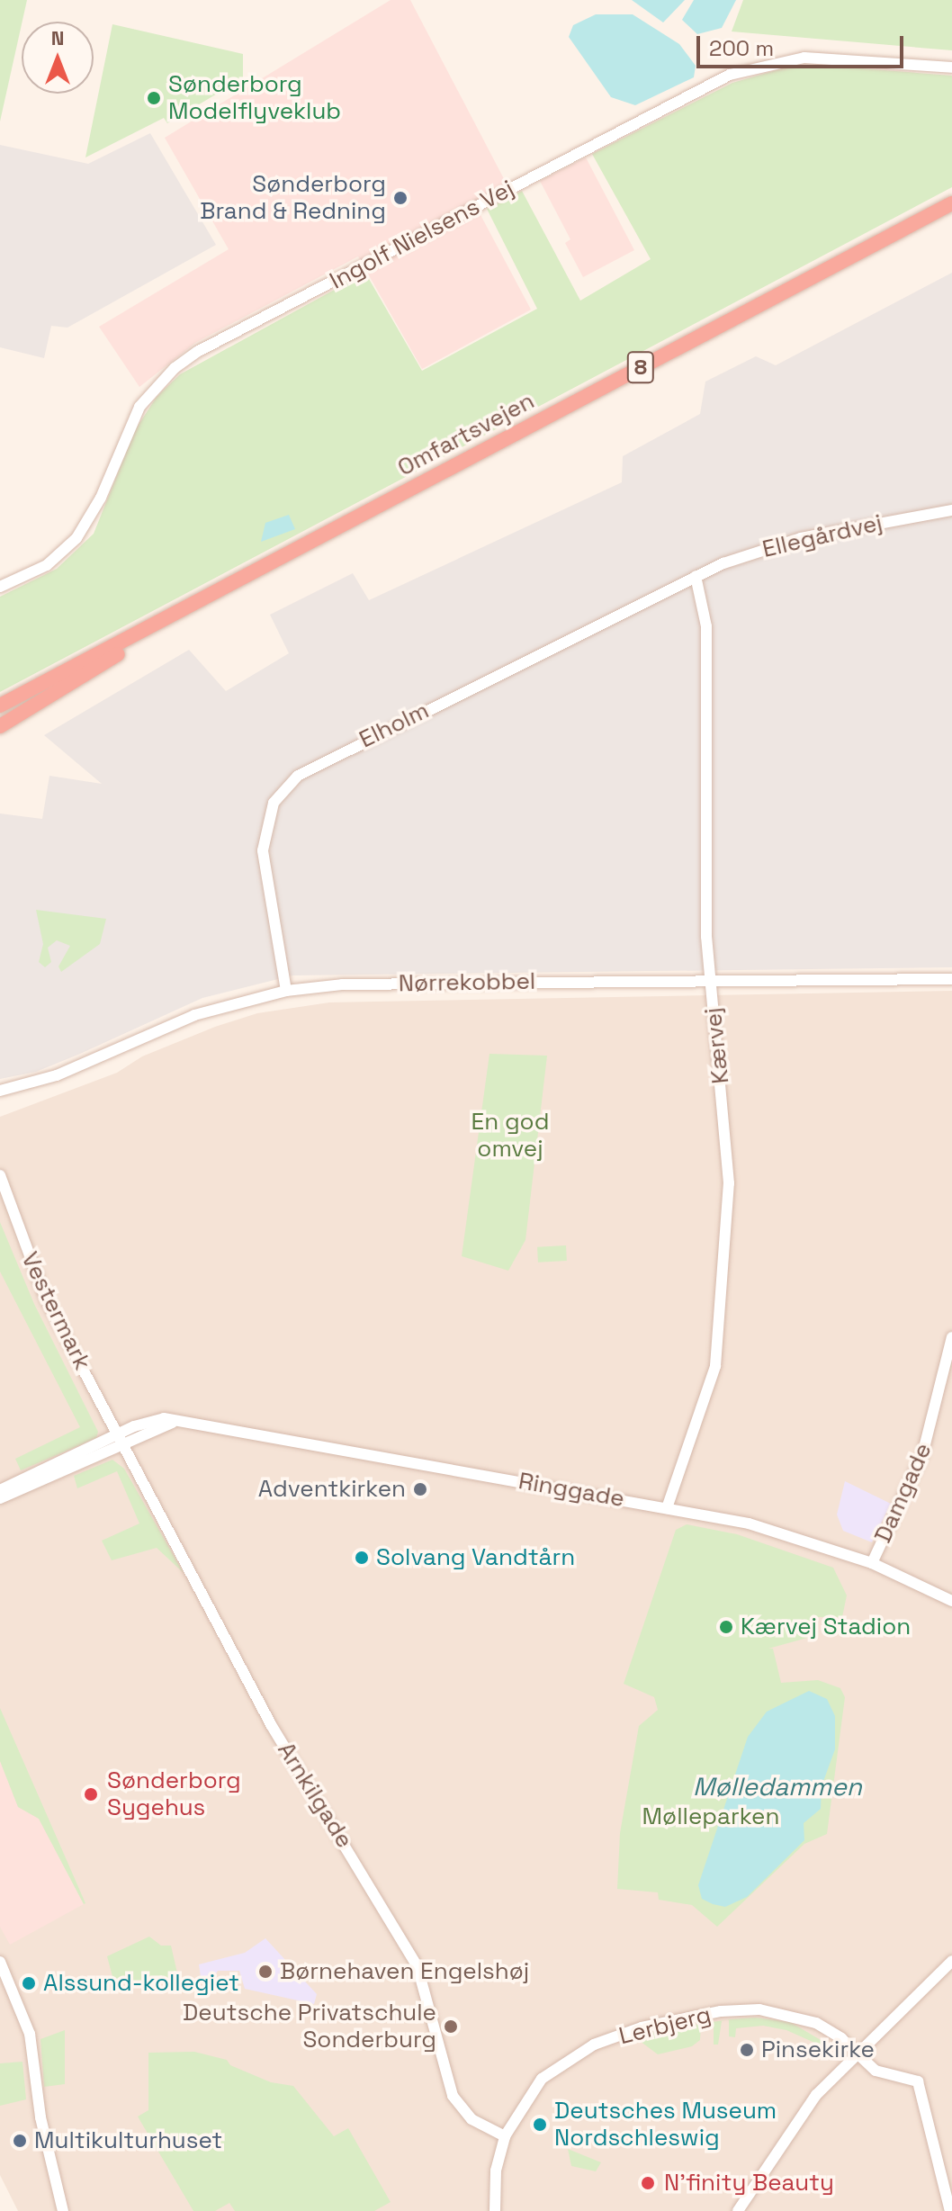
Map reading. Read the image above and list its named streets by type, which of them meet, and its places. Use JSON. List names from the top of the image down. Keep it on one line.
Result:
{"streets":{"highway":["8","Omfartsvejen"],"street":["Ingolf Nielsens Vej","Ellegårdvej","Elholm","Nørrekobbel","Kærvej","Vestermark","Ringgade","Damgade","Arnkilgade","Lerbjerg"]},"crossings":[["Ellegårdvej","Elholm"],["Ellegårdvej","Kærvej"],["Elholm","Nørrekobbel"],["Elholm","Kærvej"],["Nørrekobbel","Kærvej"],["Kærvej","Ringgade"],["Vestermark","Ringgade"],["Vestermark","Arnkilgade"],["Ringgade","Damgade"],["Ringgade","Arnkilgade"],["Arnkilgade","Lerbjerg"]],"water":["Mølledammen"],"parks":["En god omvej","Mølleparken"],"places":["Sønderborg Modelflyveklub","Sønderborg Brand & Redning","Adventkirken","Solvang Vandtårn","Kærvej Stadion","Sønderborg Sygehus","Børnehaven Engelshøj","Alssund-kollegiet","Deutsche Privatschule Sonderburg","Pinsekirke","Deutsches Museum Nordschleswig","Multikulturhuset","N'finity Beauty"],"scale_bar":"200 m","north":"top"}
